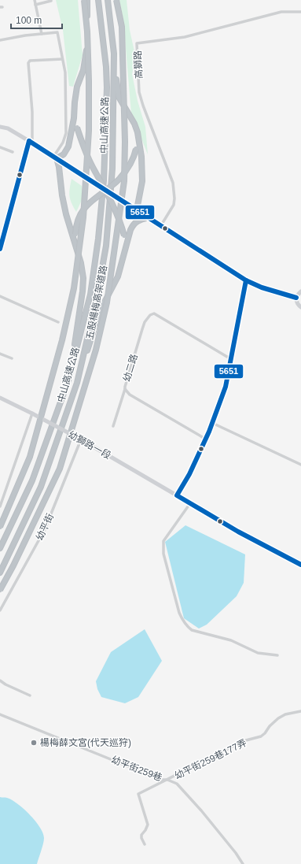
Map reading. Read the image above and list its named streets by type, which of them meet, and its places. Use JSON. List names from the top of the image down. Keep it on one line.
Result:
{"streets":{"highway":["中山高速公路","五股楊梅高架道路"],"street":["高獅路","幼二路","幼獅路一段","幼平街","幼平街259巷177弄","幼平街259巷"]},"crossings":[["幼獅路一段","幼平街"],["幼平街259巷177弄","幼平街259巷"]],"places":["楊梅薛文宮(代天巡狩)"],"lines":["transit line 5651"],"scale_bar":"100 m"}
